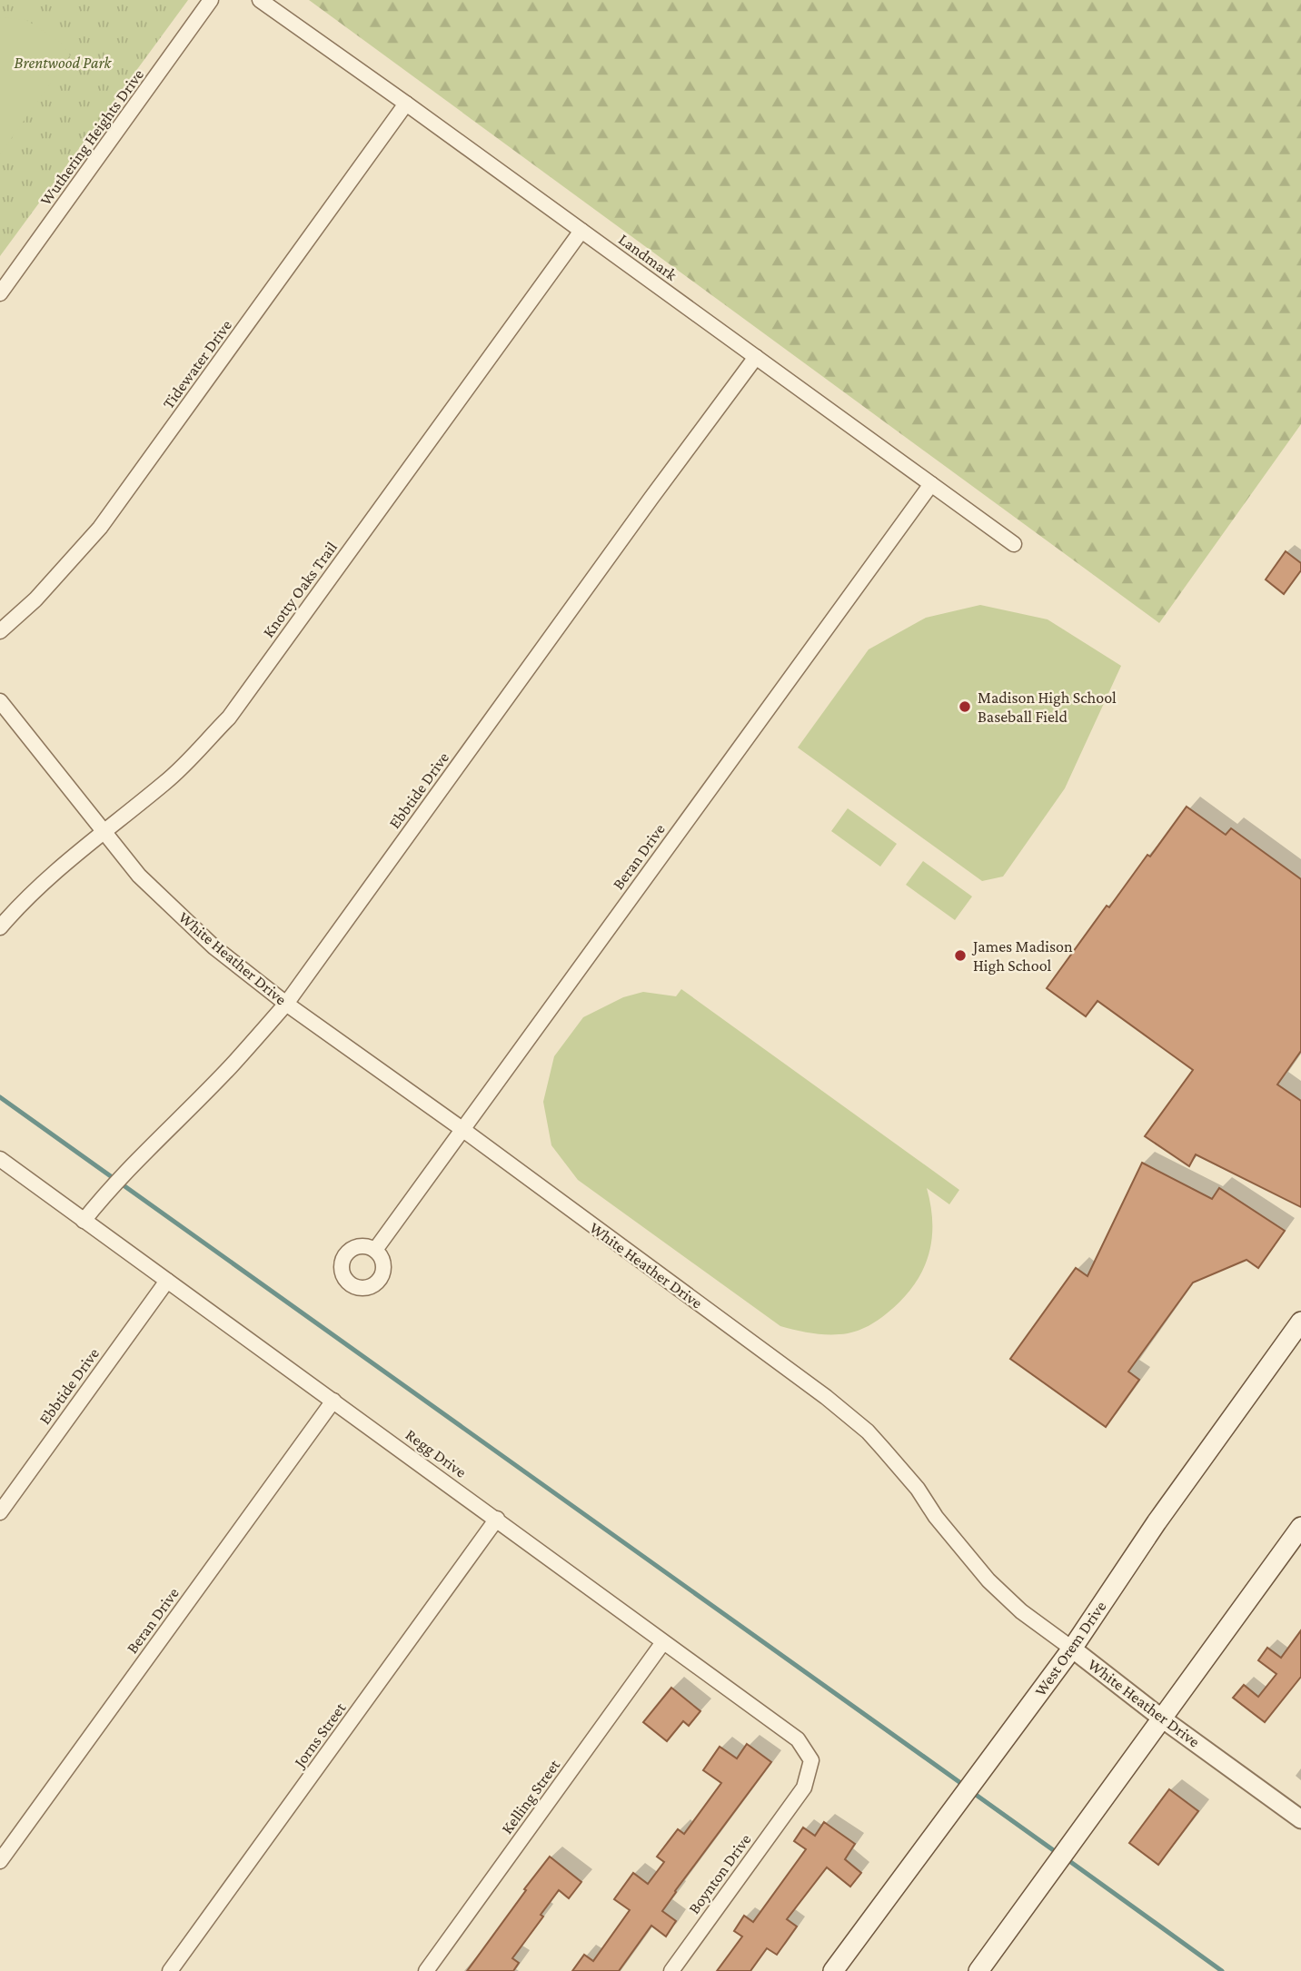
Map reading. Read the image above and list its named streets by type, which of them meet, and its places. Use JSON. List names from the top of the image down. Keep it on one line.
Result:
{"streets":{"main road":["West Orem Drive"],"street":["Wuthering Heights Drive","Landmark","Tidewater Drive","Knotty Oaks Trail","Ebbtide Drive","Beran Drive","White Heather Drive","Regg Drive","Jorns Street","Kelling Street","Boynton Drive"]},"crossings":[["Landmark","Tidewater Drive"],["Landmark","Knotty Oaks Trail"],["Landmark","Ebbtide Drive"],["Landmark","Beran Drive"],["Knotty Oaks Trail","White Heather Drive"],["Ebbtide Drive","White Heather Drive"],["Ebbtide Drive","Regg Drive"],["Beran Drive","White Heather Drive"],["Beran Drive","Regg Drive"],["White Heather Drive","West Orem Drive"],["Regg Drive","Jorns Street"],["Regg Drive","Kelling Street"],["Regg Drive","Boynton Drive"]],"parks":["Brentwood Park"],"places":["Madison High School Baseball Field","James Madison High School"]}
